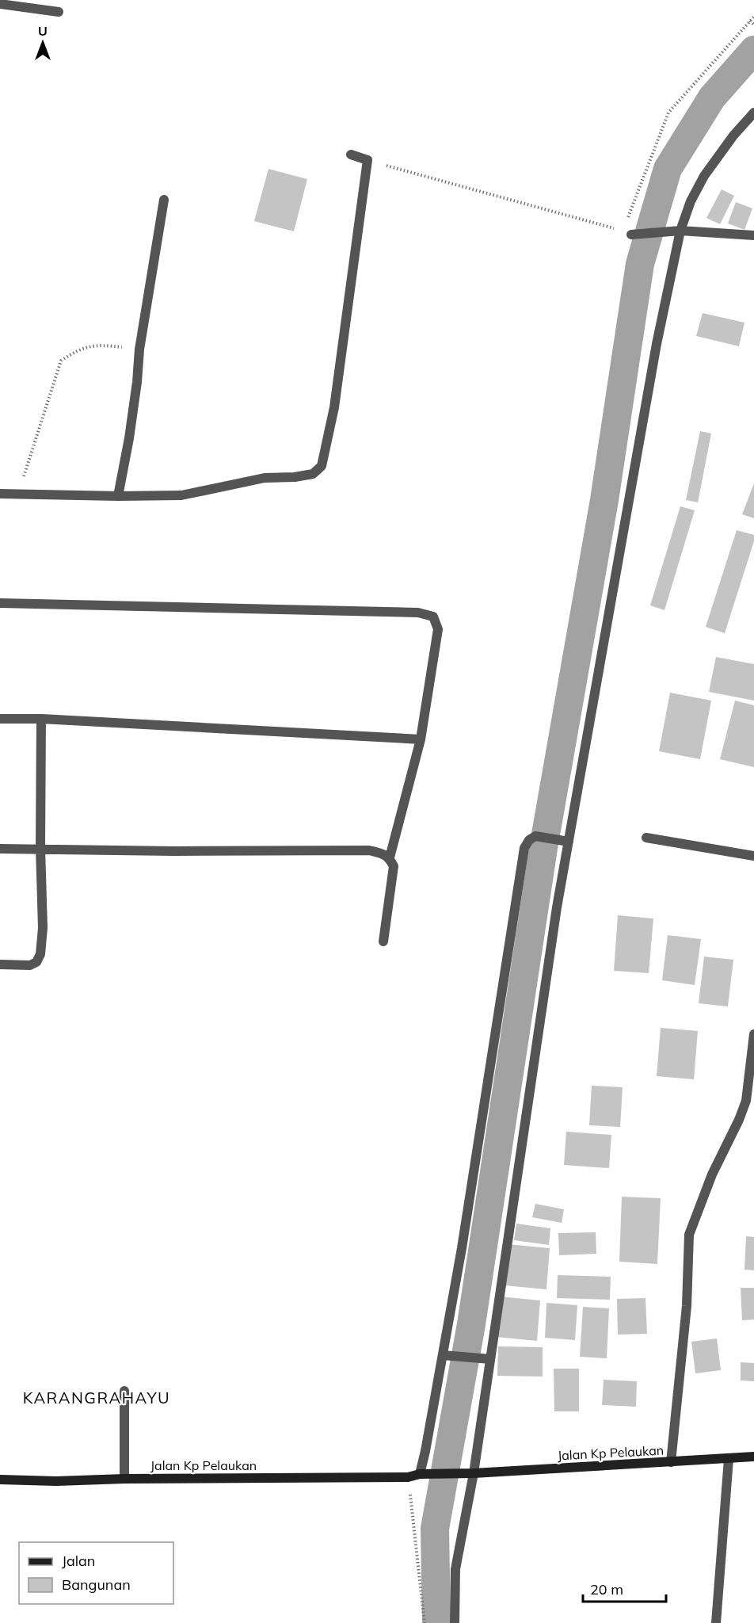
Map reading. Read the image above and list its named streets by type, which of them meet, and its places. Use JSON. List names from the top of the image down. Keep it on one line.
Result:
{"streets":{"street":["Jalan Kp Pelaukan"]},"districts":["KARANGRAHAYU"],"legend":["Jalan","Bangunan"],"scale_bar":"20 m","north":"top"}
